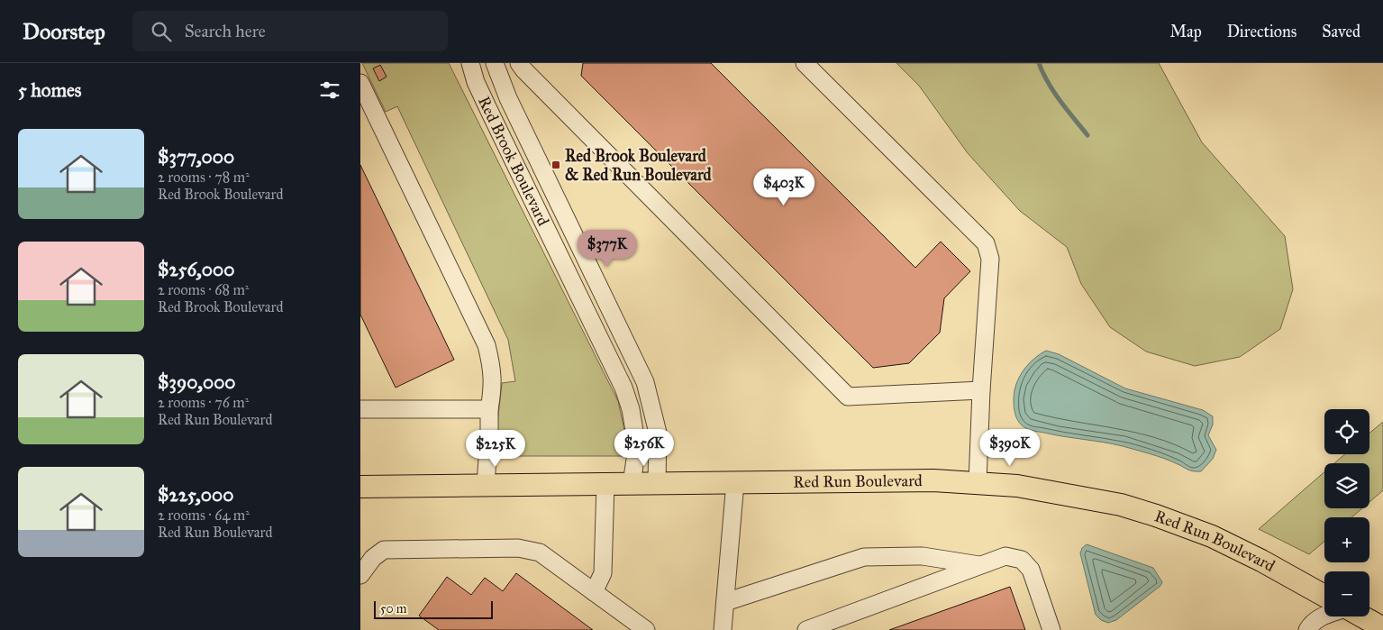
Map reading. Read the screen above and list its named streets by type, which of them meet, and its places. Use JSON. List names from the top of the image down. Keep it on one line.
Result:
{"streets":{"main road":["Red Run Boulevard"],"street":["Red Brook Boulevard"]},"crossings":[["Red Brook Boulevard","Red Run Boulevard"]],"places":{"transit":["Red Brook Boulevard & Red Run Boulevard"]},"scale_bar":"50 m","page":{"header":"Doorstep","search":"Search here","nav":["Map","Directions","Saved"],"heading":"5 homes","list":[{"name":"$377,000","note":"2 rooms · 78 m² · Red Brook Boulevard"},{"name":"$256,000","note":"2 rooms · 68 m² · Red Brook Boulevard"},{"name":"$390,000","note":"2 rooms · 76 m² · Red Run Boulevard"},{"name":"$225,000","note":"2 rooms · 64 m² · Red Run Boulevard"}],"price":["$403K","$377K","$256K","$390K","$225K"],"map_buttons":["+","−"],"scale":"50 m"}}
